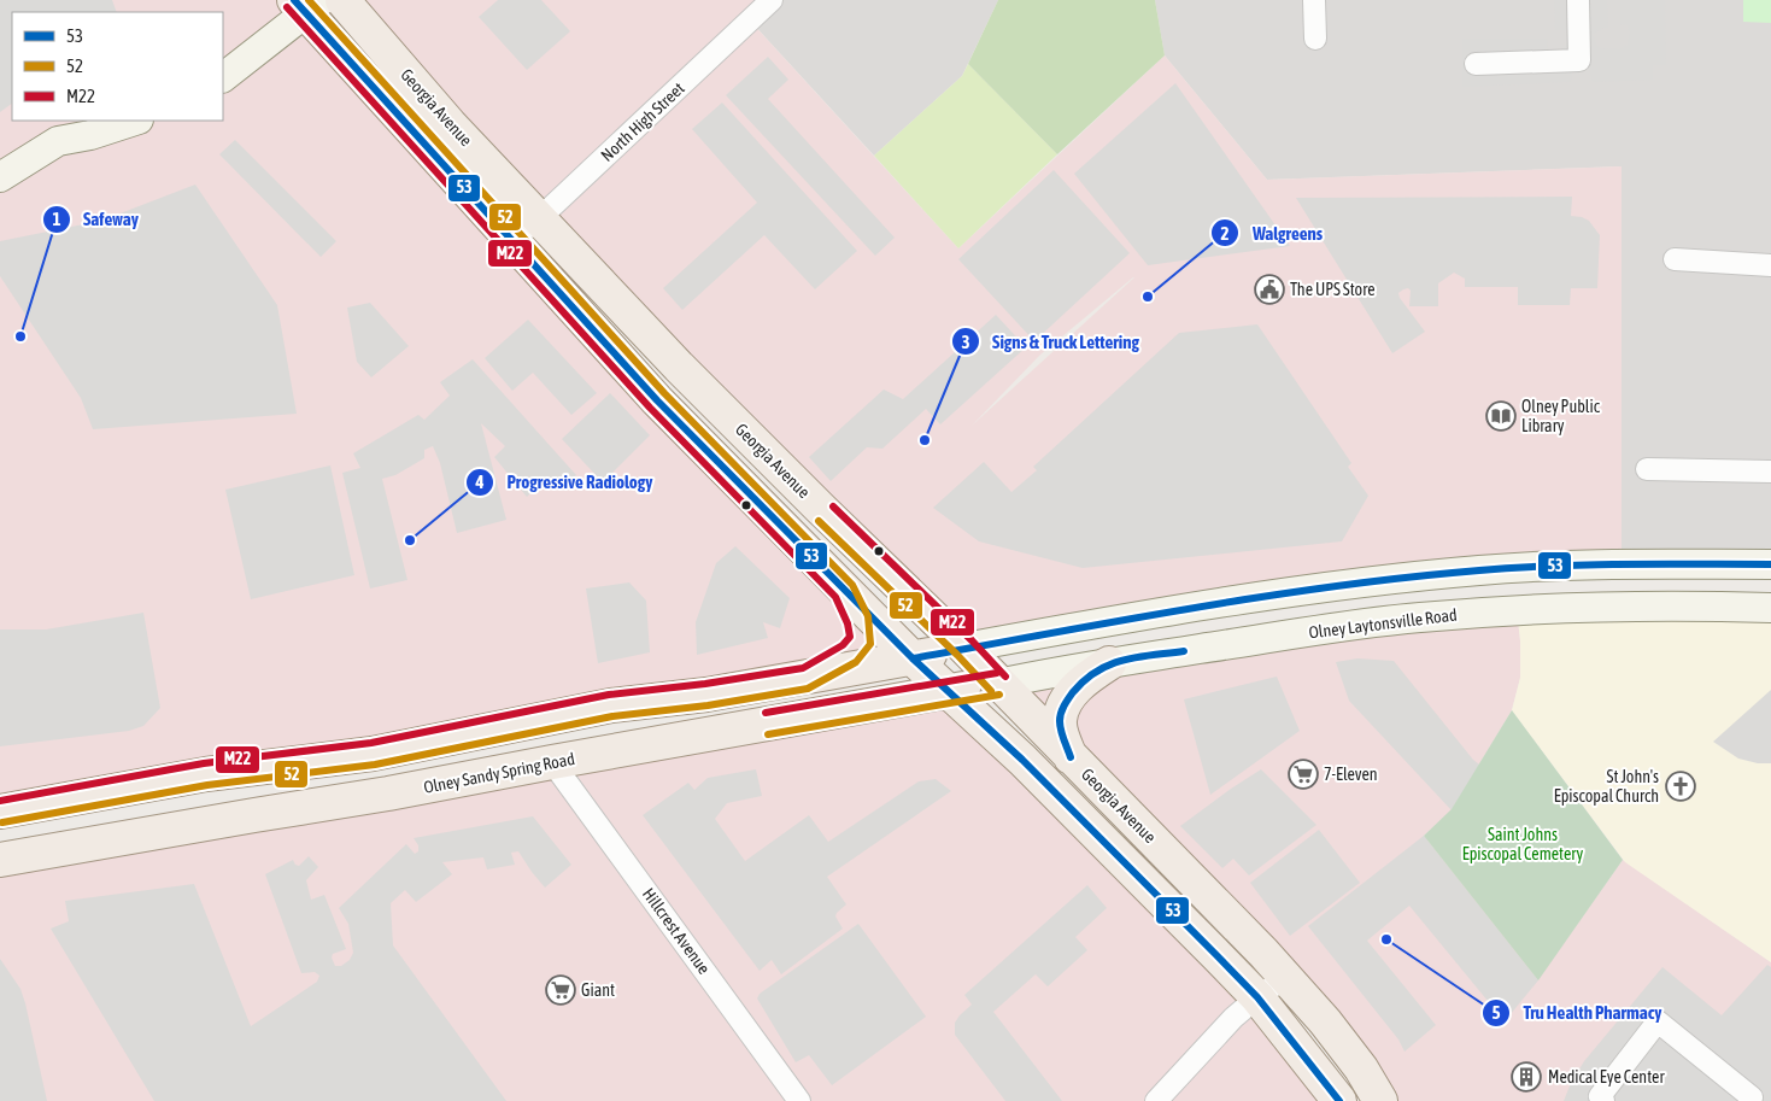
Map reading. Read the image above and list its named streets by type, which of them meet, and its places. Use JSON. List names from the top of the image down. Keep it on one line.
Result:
{"streets":{"main road":["Georgia Avenue","Olney Laytonsville Road","Olney Sandy Spring Road"],"street":["North High Street","Hillcrest Avenue"]},"crossings":[["Georgia Avenue","North High Street"],["Georgia Avenue","Olney Laytonsville Road"],["Georgia Avenue","Olney Sandy Spring Road"],["Olney Laytonsville Road","Olney Sandy Spring Road"],["Olney Sandy Spring Road","Hillcrest Avenue"]],"parks":["Saint Johns Episcopal Cemetery"],"places":{"public building":["The UPS Store"],"other":["Walgreens","Safeway","Signs & Truck Lettering","Progressive Radiology","Tru Health Pharmacy"],"library":["Olney Public Library"],"supermarket":["7-Eleven","Giant"],"church":["St John's Episcopal Church"],"building":["Medical Eye Center"]},"lines":["transit line 53","transit line 52","transit line M22"],"legend":["53","52","M22"]}
